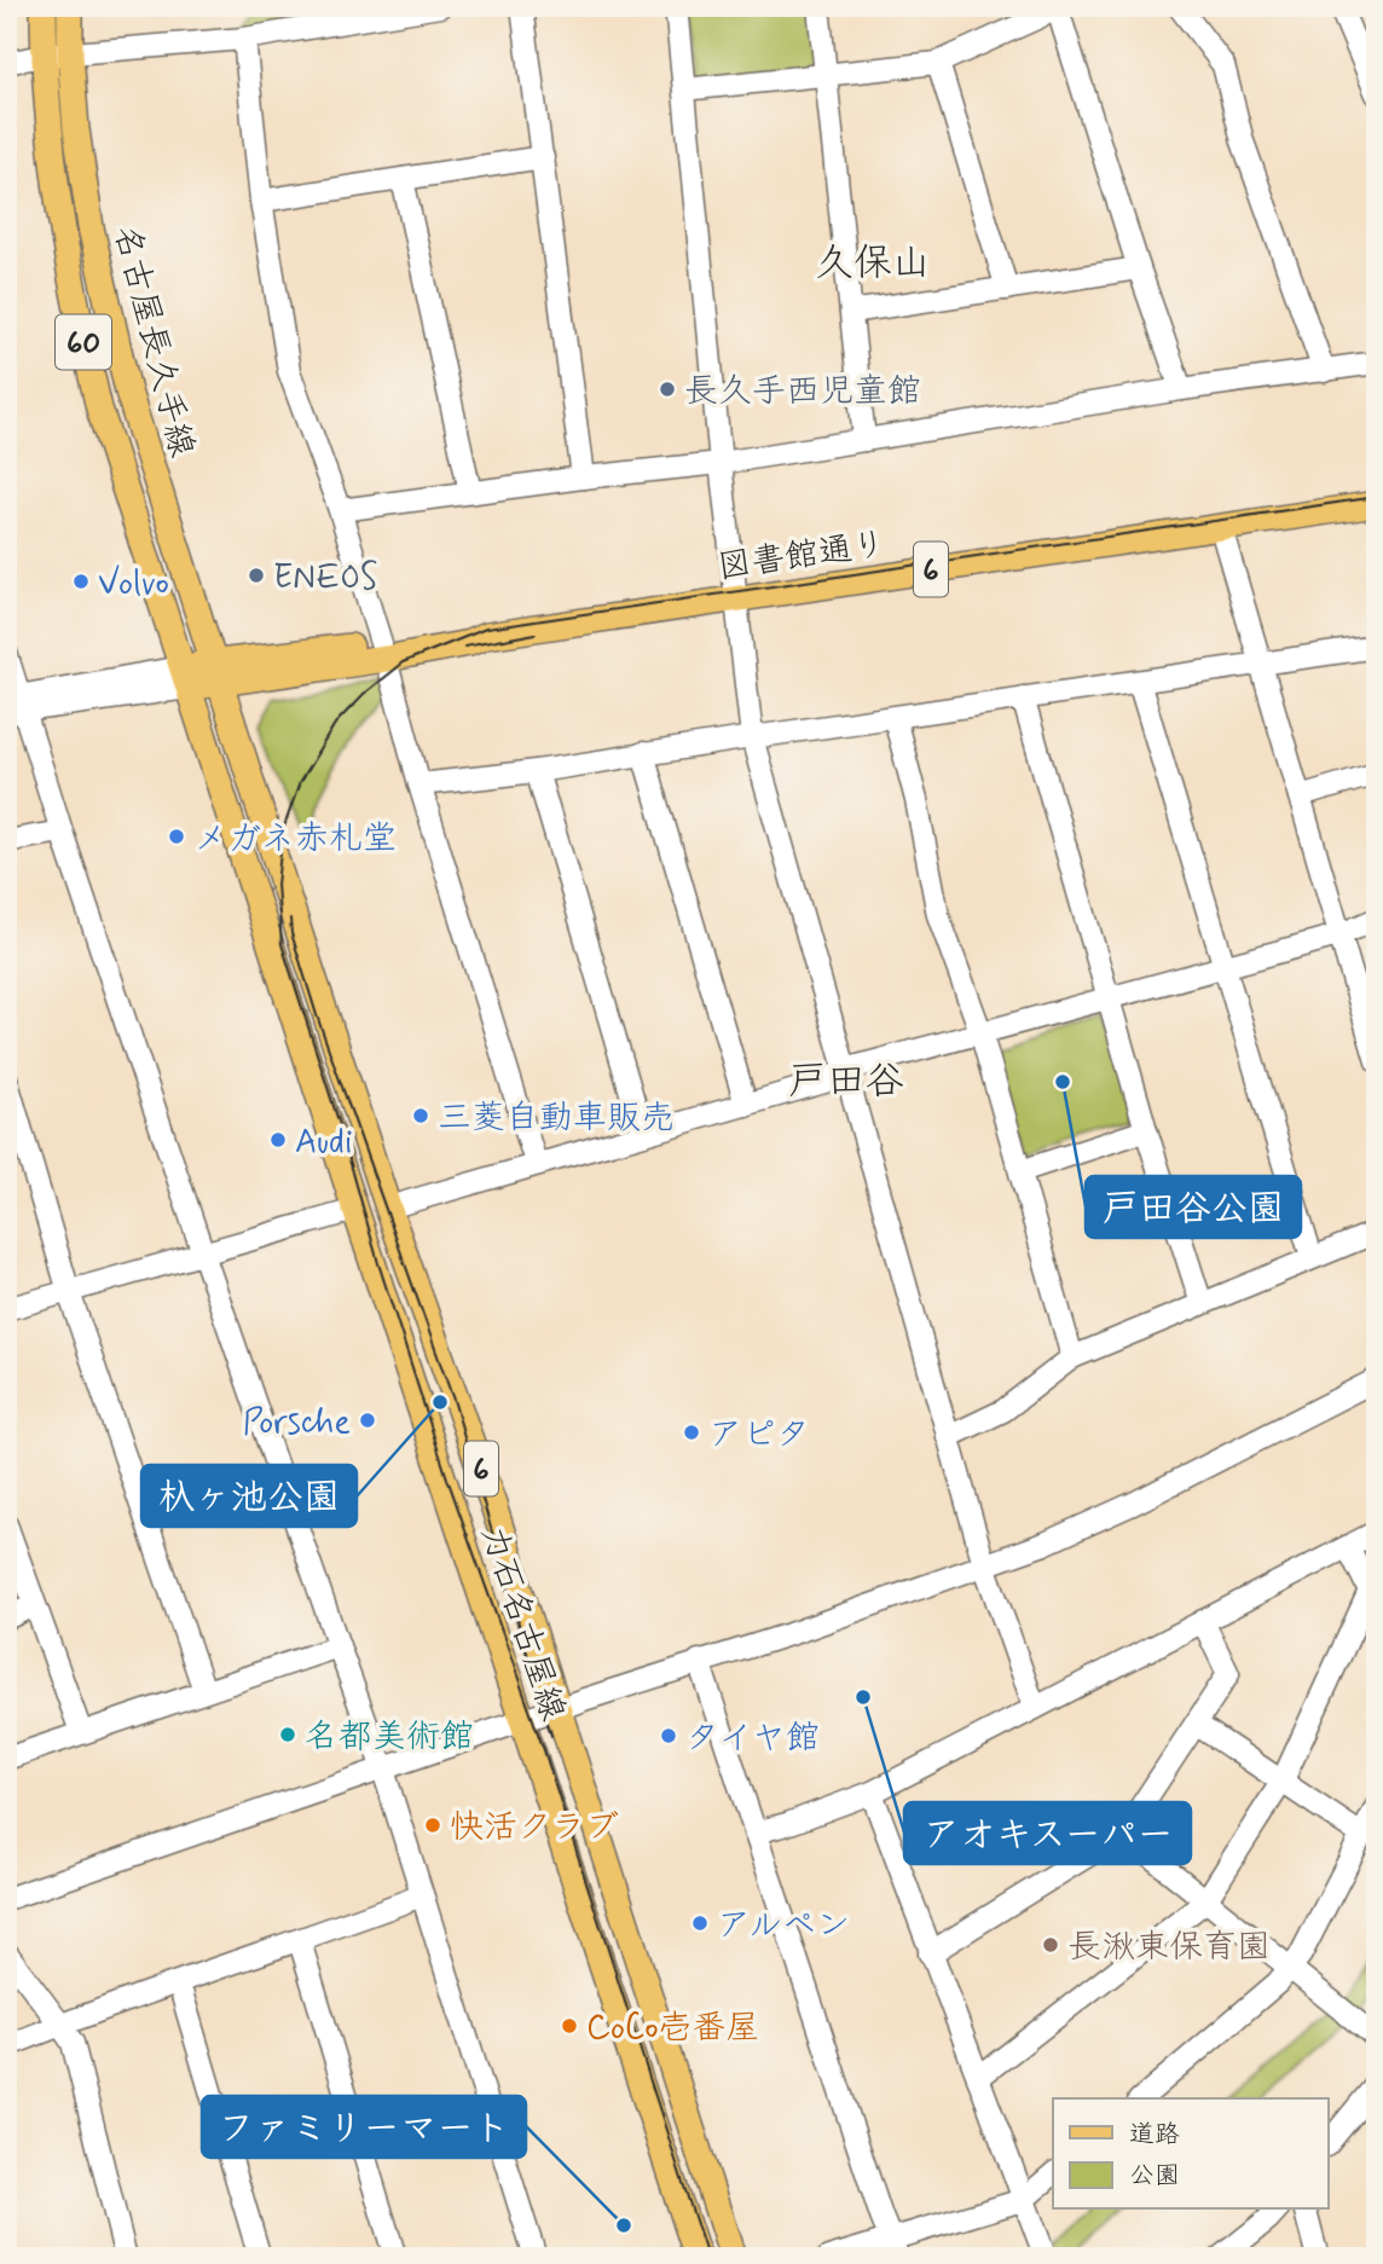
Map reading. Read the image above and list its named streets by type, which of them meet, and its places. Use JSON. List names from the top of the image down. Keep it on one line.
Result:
{"streets":{"main road":["名古屋長久手線","60","図書館通り","6","力石名古屋線"]},"crossings":[["名古屋長久手線","図書館通り"],["名古屋長久手線","力石名古屋線"],["図書館通り","力石名古屋線"]],"districts":["久保山","戸田谷"],"places":["長久手西児童館","ENEOS","Volvo","メガネ赤札堂","戸田谷公園","三菱自動車販売","Audi","杁ヶ池公園","Porsche","アピタ","アオキスーパー","名都美術館","タイヤ館","快活クラブ","アルペン","長湫東保育園","CoCo壱番屋","ファミリーマート"],"legend":["道路","公園"]}
